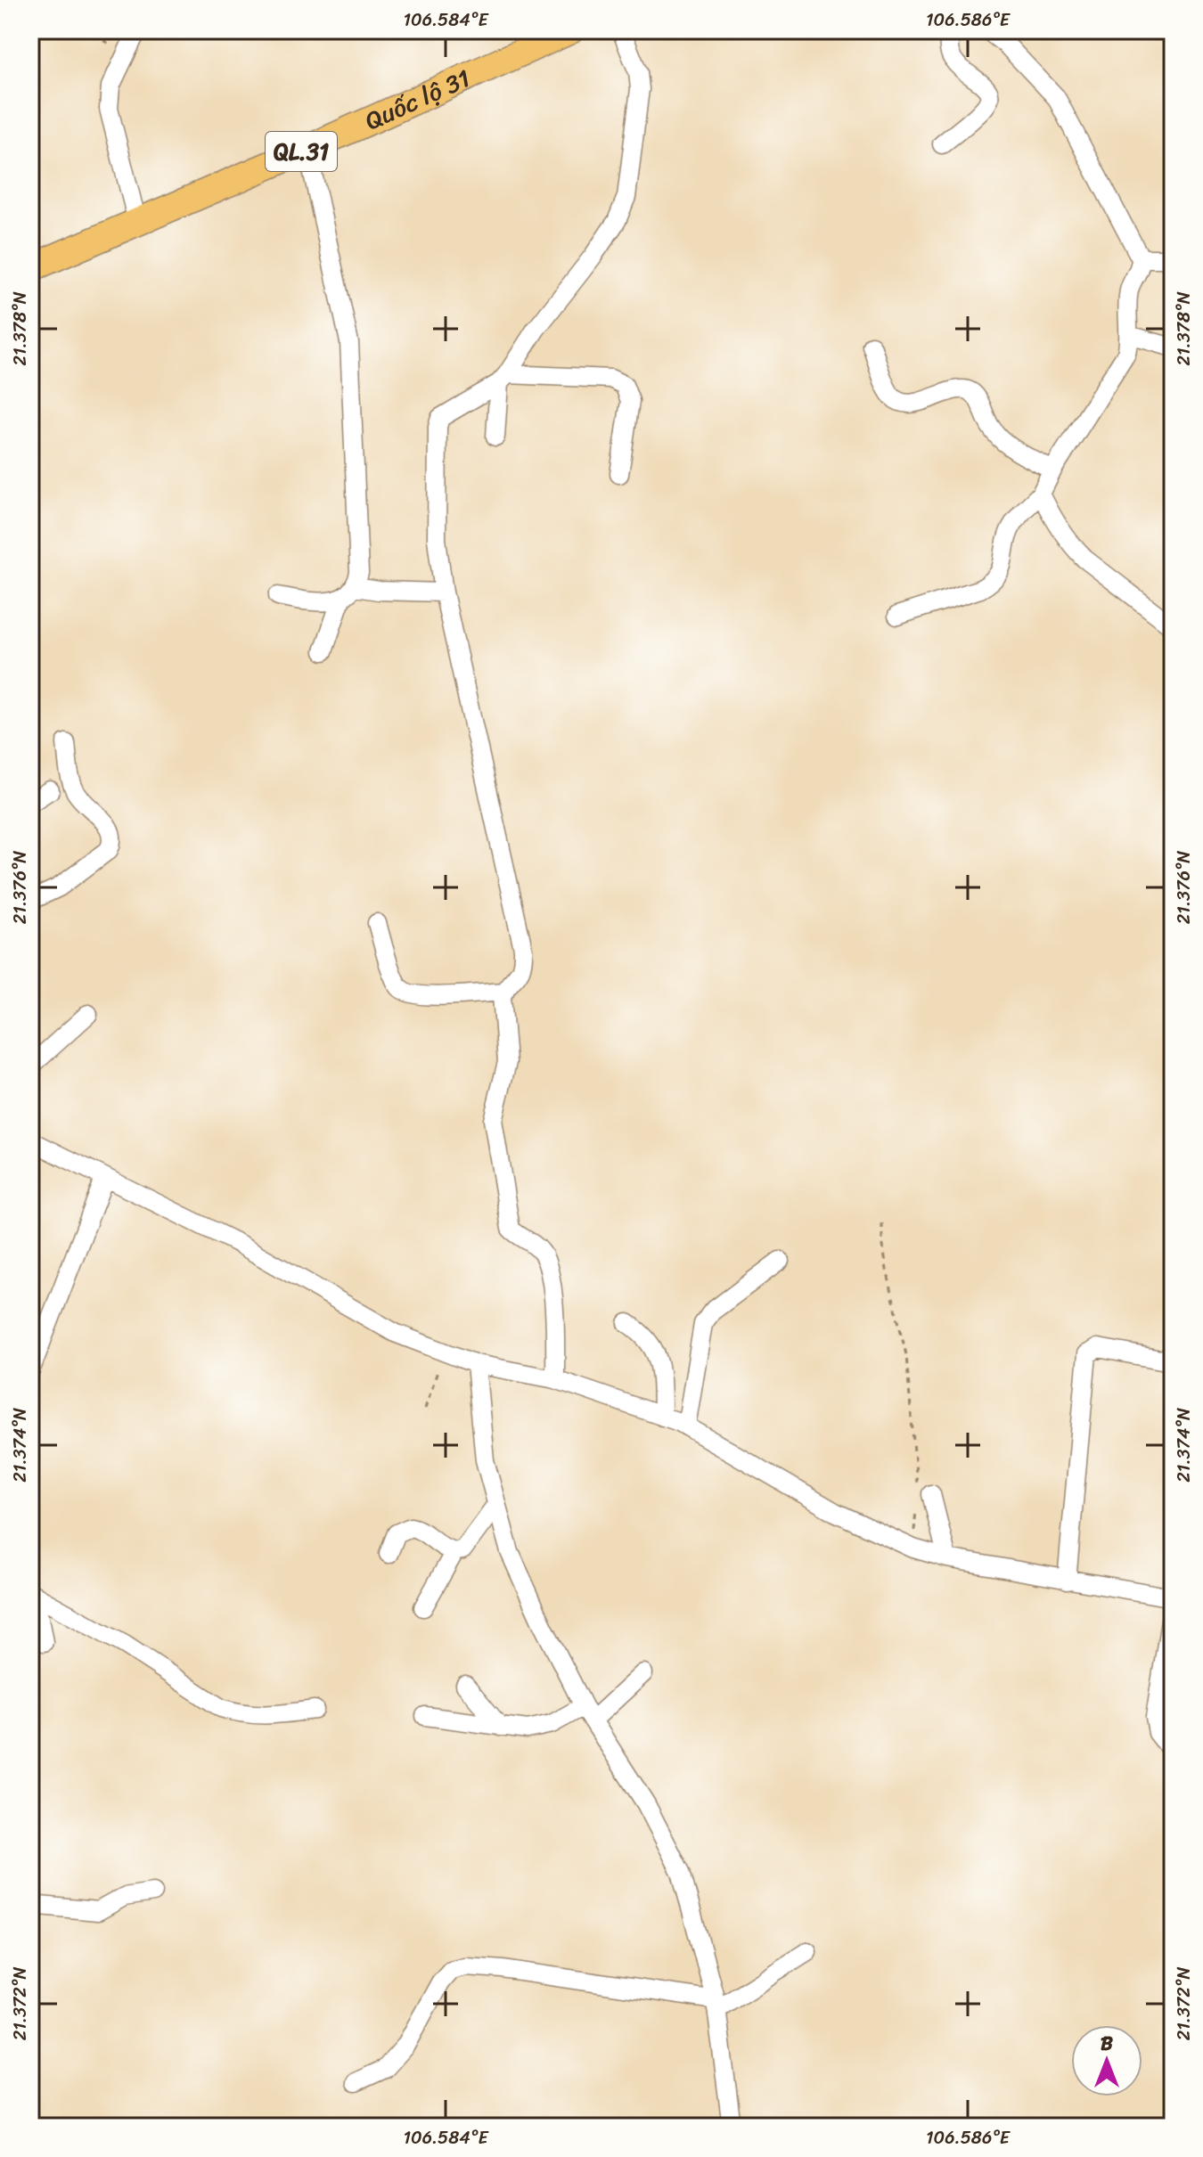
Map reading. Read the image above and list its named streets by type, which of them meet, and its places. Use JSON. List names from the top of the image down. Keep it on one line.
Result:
{"streets":{"highway":["Quốc lộ 31","QL.31"]},"north":"top","coordinates":["106.584°E","106.586°E","21.378°N","21.376°N","21.374°N","21.372°N"]}
